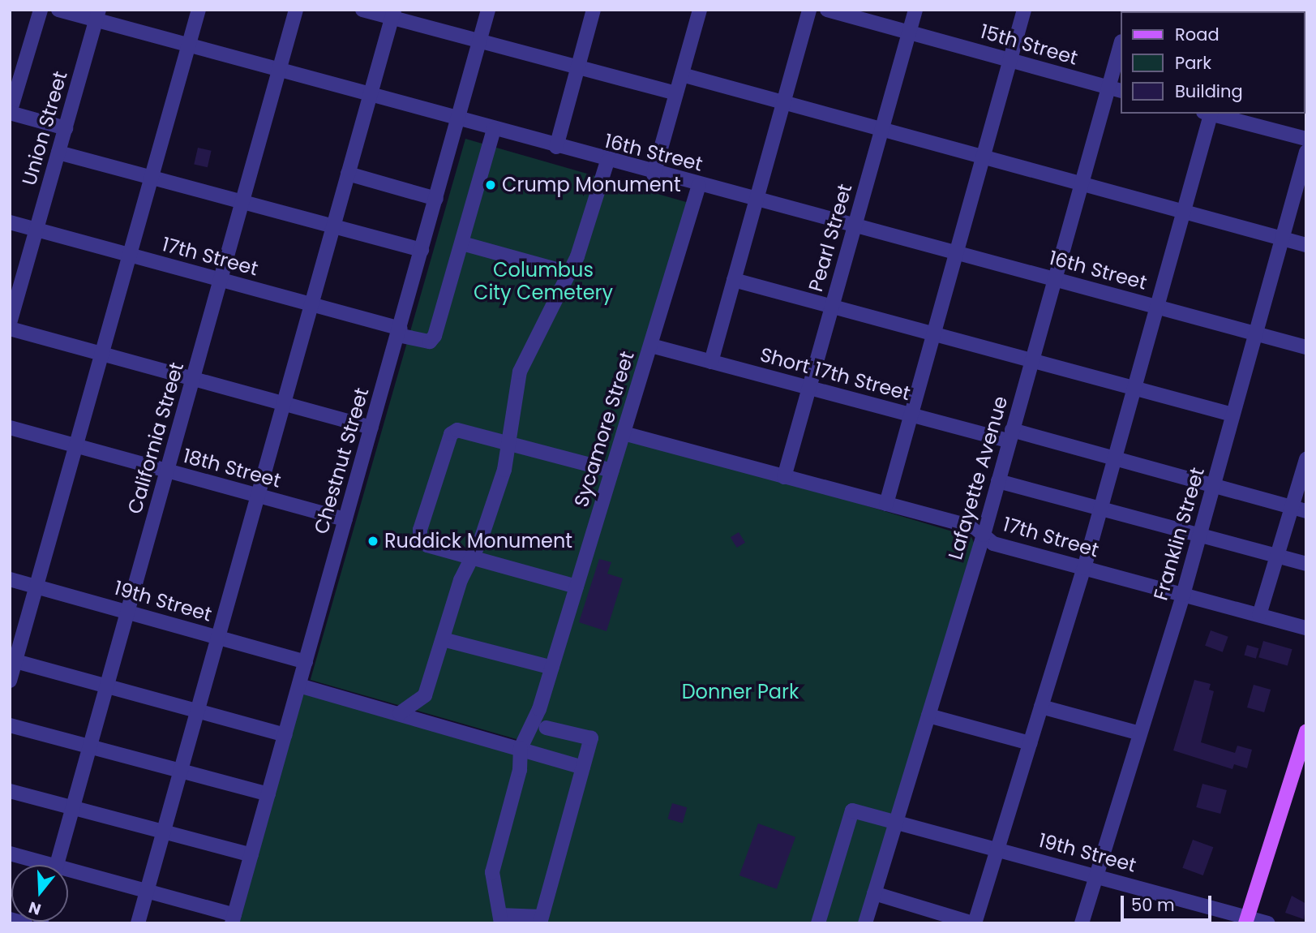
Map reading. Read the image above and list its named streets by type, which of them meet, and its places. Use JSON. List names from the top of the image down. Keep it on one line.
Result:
{"streets":{"street":["15th Street","Union Street","16th Street","Pearl Street","17th Street","Short 17th Street","Sycamore Street","California Street","Chestnut Street","18th Street","Lafayette Avenue","Franklin Street","19th Street"]},"crossings":[["15th Street","Pearl Street"],["15th Street","Lafayette Avenue"],["Union Street","16th Street"],["Union Street","17th Street"],["16th Street","Pearl Street"],["16th Street","Sycamore Street"],["16th Street","California Street"],["16th Street","Chestnut Street"],["16th Street","Lafayette Avenue"],["16th Street","Franklin Street"],["Pearl Street","17th Street"],["Pearl Street","Short 17th Street"],["17th Street","Sycamore Street"],["17th Street","California Street"],["17th Street","Chestnut Street"],["17th Street","Lafayette Avenue"],["17th Street","Franklin Street"],["Short 17th Street","Sycamore Street"],["Short 17th Street","Lafayette Avenue"],["Short 17th Street","Franklin Street"],["California Street","18th Street"],["California Street","19th Street"],["Chestnut Street","18th Street"],["Chestnut Street","19th Street"],["Lafayette Avenue","19th Street"],["Franklin Street","19th Street"]],"parks":["Columbus City Cemetery","Donner Park"],"places":["Crump Monument","Ruddick Monument"],"legend":["Road","Park","Building"],"scale_bar":"50 m","north":"bottom"}
